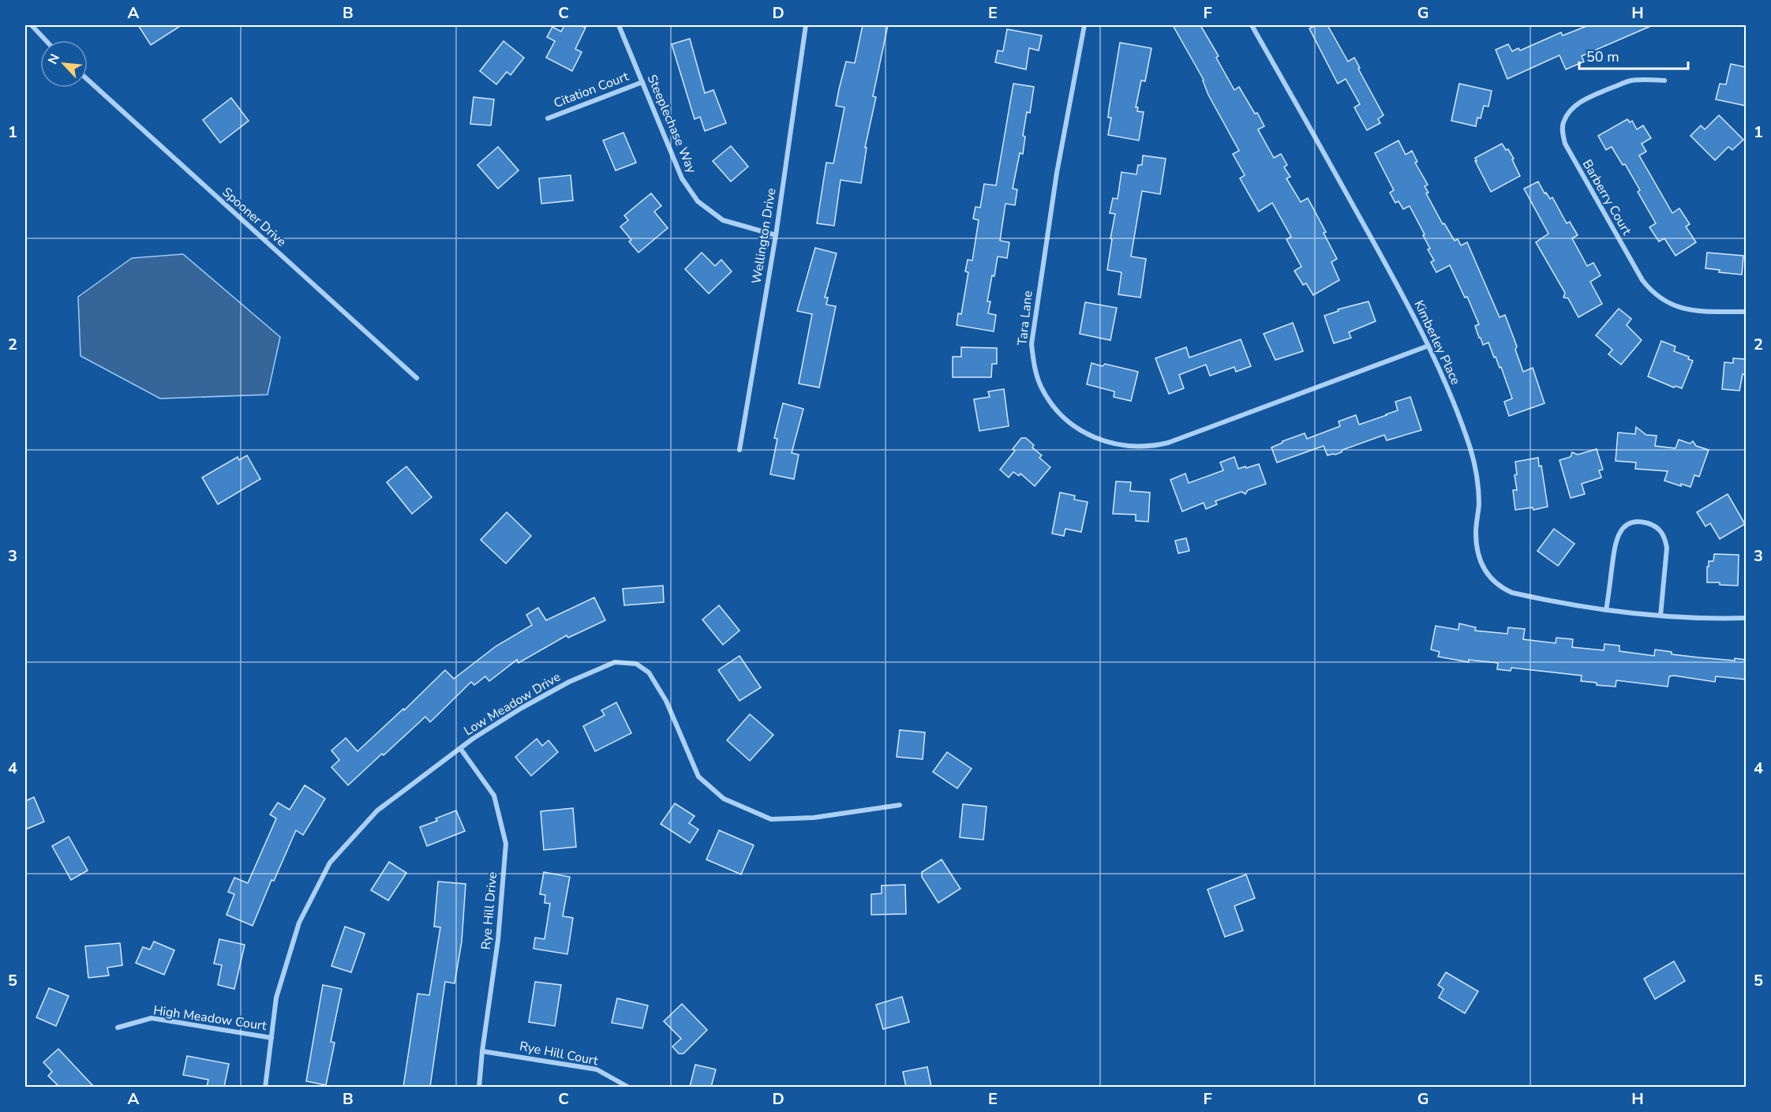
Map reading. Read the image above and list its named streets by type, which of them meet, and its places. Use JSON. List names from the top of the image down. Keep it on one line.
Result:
{"streets":{"street":["Citation Court","Steeplechase Way","Barberry Court","Spooner Drive","Wellington Drive","Tara Lane","Kimberley Place","Low Meadow Drive","Rye Hill Drive","High Meadow Court","Rye Hill Court"]},"crossings":[["Citation Court","Steeplechase Way"],["Steeplechase Way","Wellington Drive"],["Tara Lane","Kimberley Place"],["Low Meadow Drive","Rye Hill Drive"],["Low Meadow Drive","High Meadow Court"],["Rye Hill Drive","Rye Hill Court"]],"scale_bar":"50 m","north":"top left","grid":{"columns":["A","B","C","D","E","F","G","H"],"rows":["1","2","3","4","5"]}}
